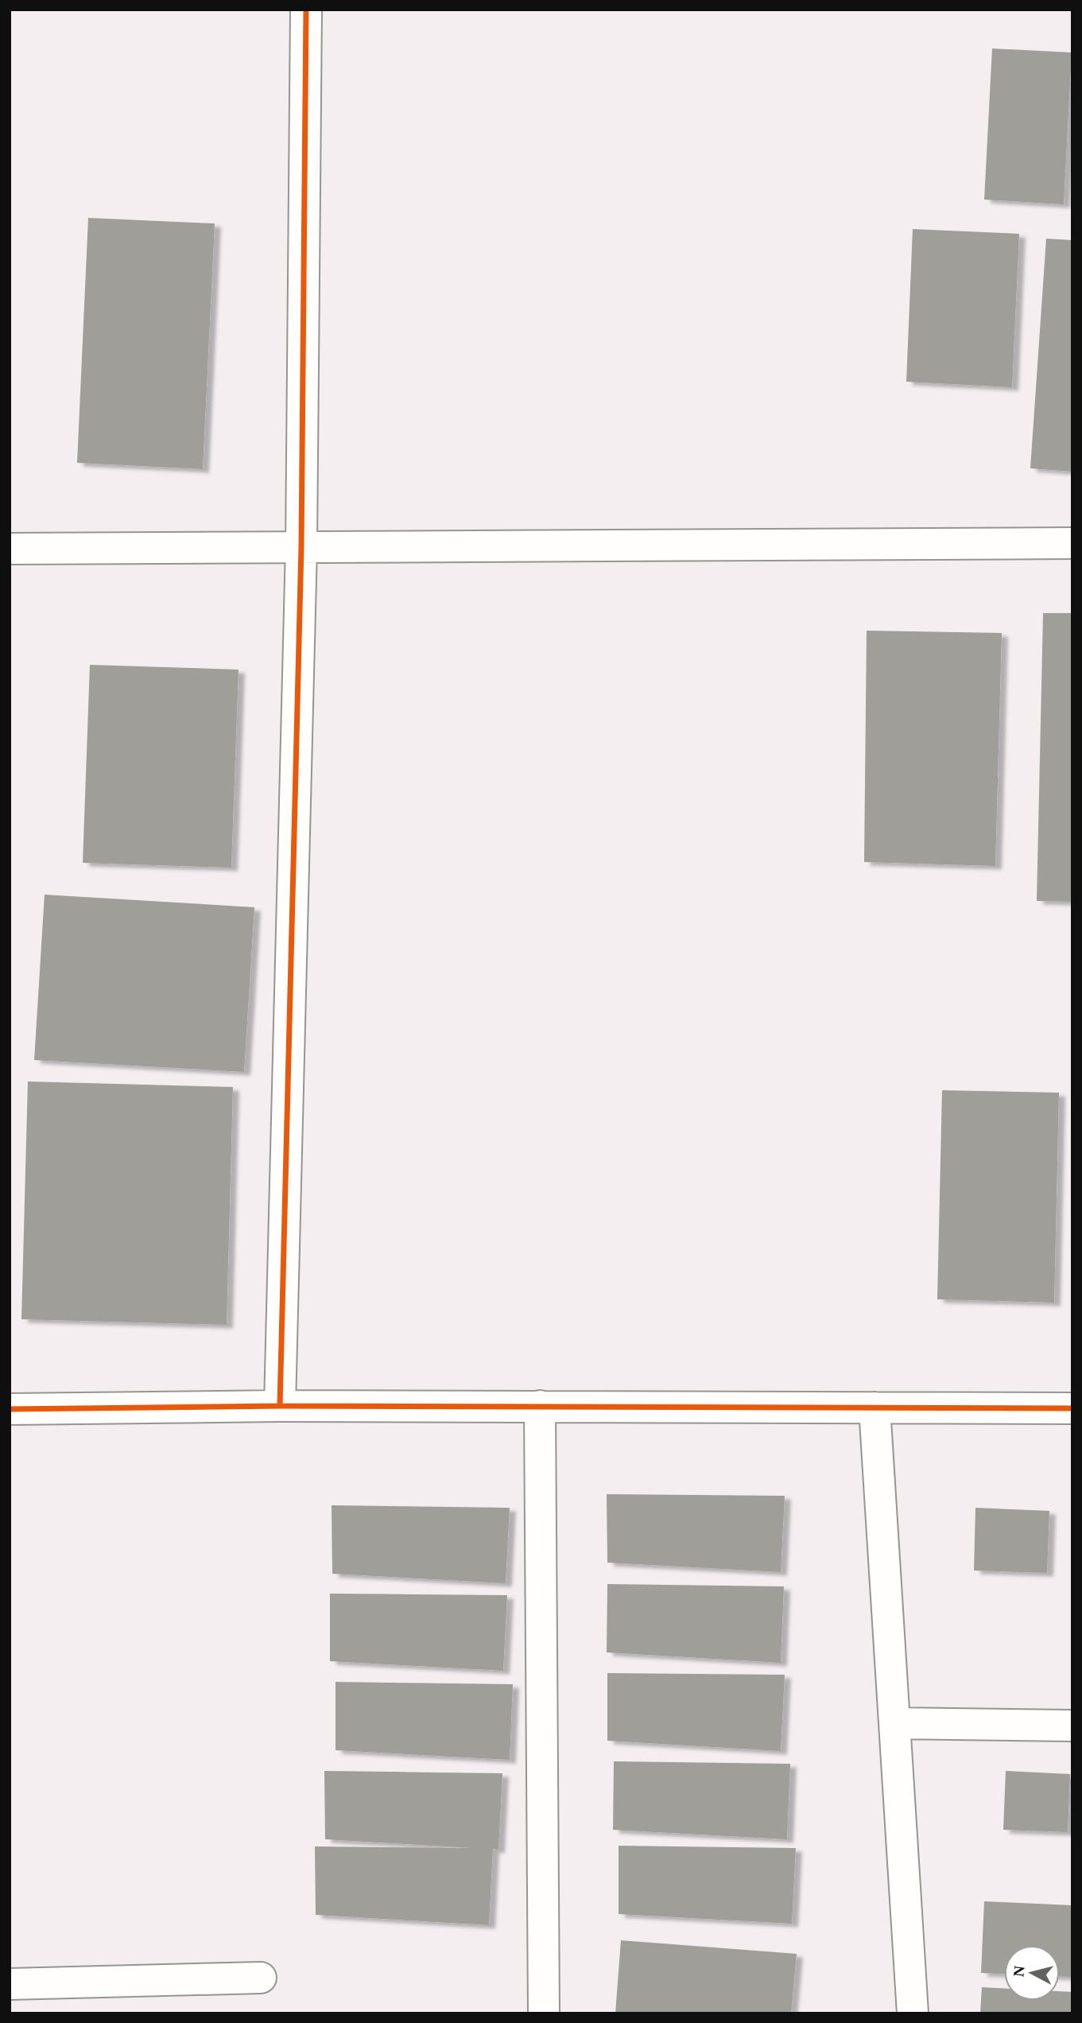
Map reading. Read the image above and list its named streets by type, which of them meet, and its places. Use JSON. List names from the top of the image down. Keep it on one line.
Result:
{"north":"left"}
